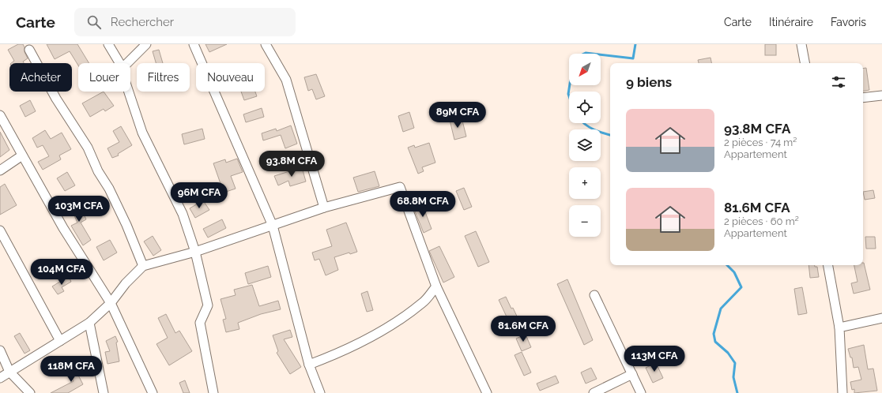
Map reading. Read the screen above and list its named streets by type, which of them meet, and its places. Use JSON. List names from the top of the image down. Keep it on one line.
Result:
{"north":"bottom left","page":{"header":"Carte","search":"Rechercher","nav":["Carte","Itinéraire","Favoris"],"map_buttons":["+","−"],"chip":["Acheter","Louer","Filtres","Nouveau"],"heading":"9 biens","list":[{"name":"93.8M CFA","note":"2 pièces · 74 m² · Appartement"},{"name":"81.6M CFA","note":"2 pièces · 60 m² · Appartement"}],"price":["89M CFA","93.8M CFA","96M CFA","68.8M CFA","103M CFA","104M CFA","81.6M CFA","113M CFA","118M CFA"]}}
